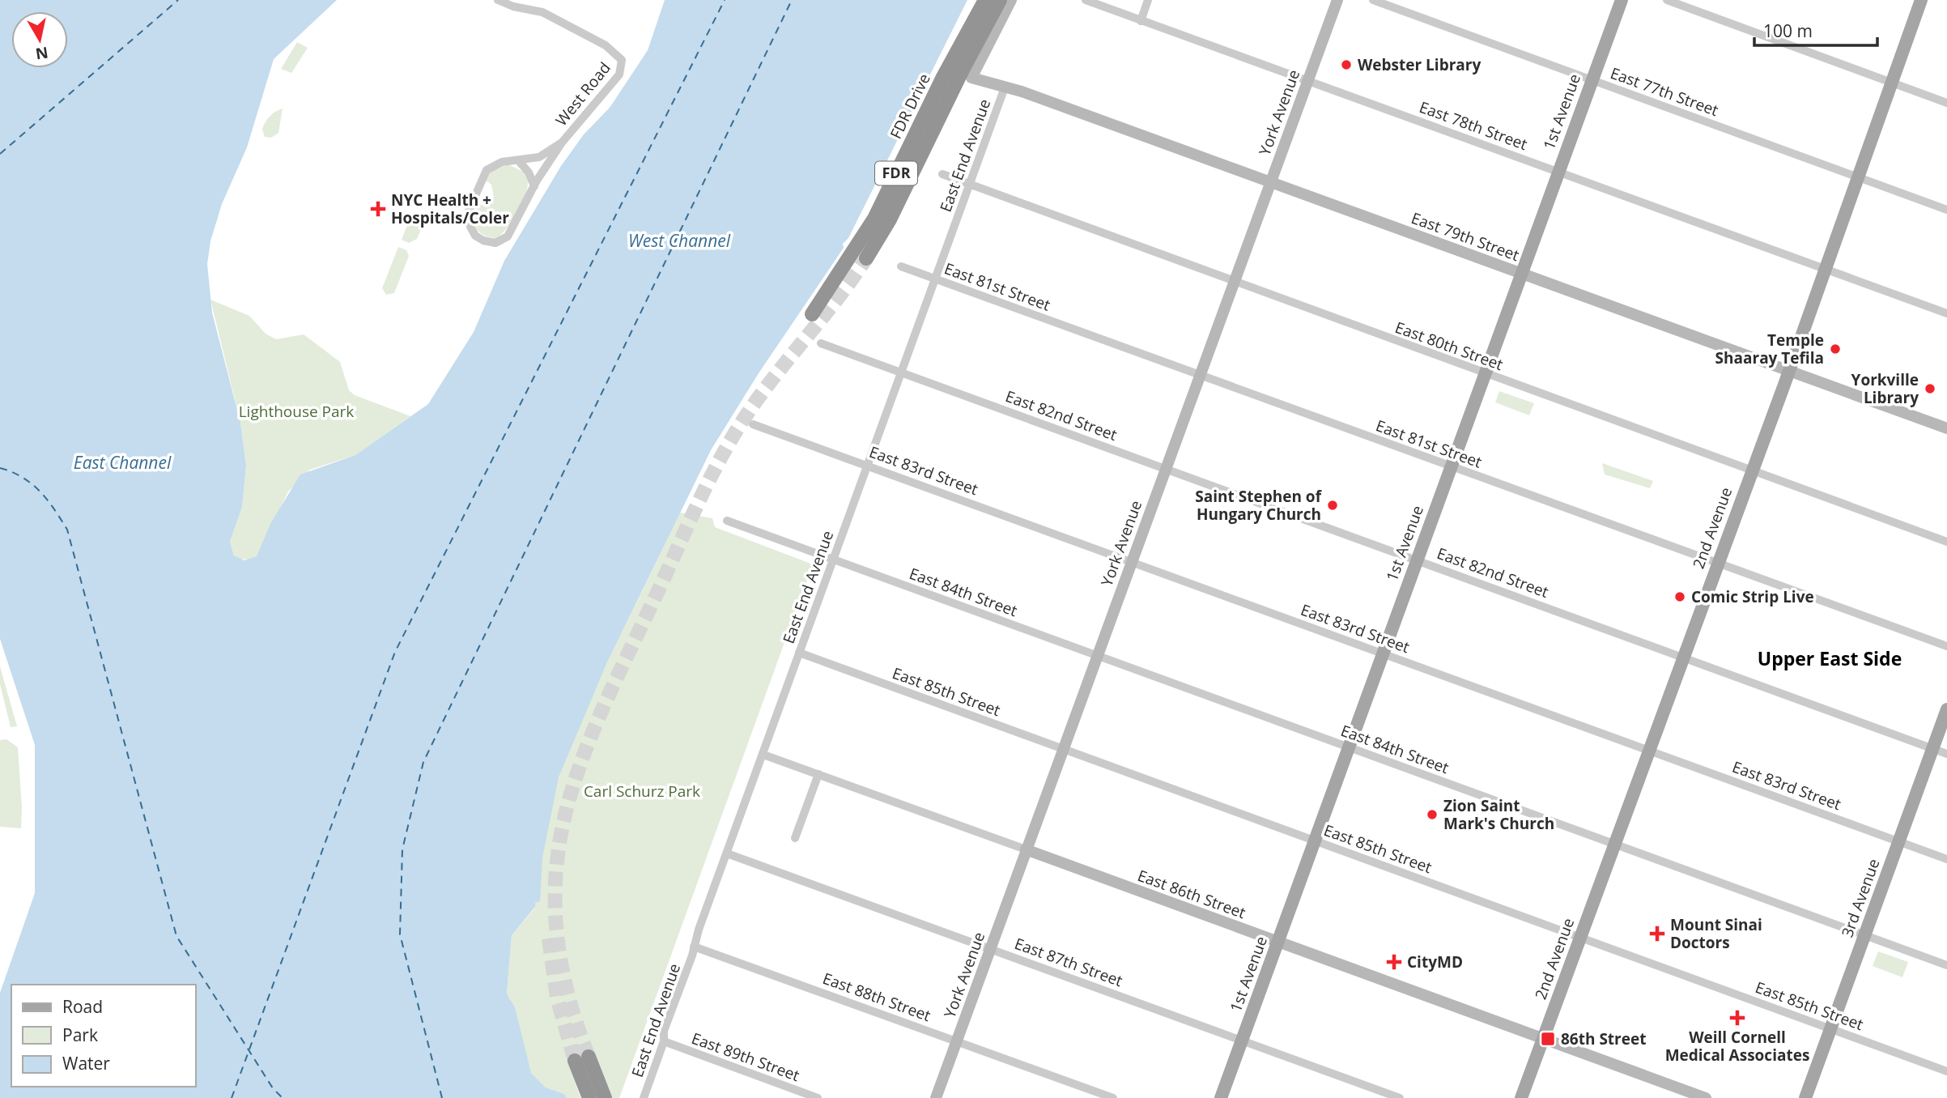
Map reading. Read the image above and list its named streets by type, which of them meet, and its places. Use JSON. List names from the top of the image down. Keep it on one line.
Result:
{"streets":{"highway":["FDR Drive","FDR"],"main road":["1st Avenue","York Avenue","East 79th Street","2nd Avenue","East 86th Street","3rd Avenue"],"street":["East 77th Street","West Road","East 78th Street","East End Avenue","East 81st Street","East 80th Street","East 82nd Street","East 83rd Street","East 84th Street","East 85th Street","East 87th Street","East 88th Street","East 89th Street"]},"crossings":[["East 77th Street","1st Avenue"],["East 77th Street","2nd Avenue"],["1st Avenue","East 78th Street"],["1st Avenue","East 79th Street"],["1st Avenue","East 81st Street"],["1st Avenue","East 80th Street"],["1st Avenue","East 82nd Street"],["1st Avenue","East 83rd Street"],["1st Avenue","East 84th Street"],["1st Avenue","East 85th Street"],["1st Avenue","East 86th Street"],["1st Avenue","East 87th Street"],["York Avenue","East 78th Street"],["York Avenue","East 79th Street"],["York Avenue","East 81st Street"],["York Avenue","East 80th Street"],["York Avenue","East 82nd Street"],["York Avenue","East 83rd Street"],["York Avenue","East 84th Street"],["York Avenue","East 85th Street"],["York Avenue","East 86th Street"],["York Avenue","East 87th Street"],["York Avenue","East 88th Street"],["East 78th Street","2nd Avenue"],["East End Avenue","East 79th Street"],["East End Avenue","East 81st Street"],["East End Avenue","East 80th Street"],["East End Avenue","East 82nd Street"],["East End Avenue","East 83rd Street"],["East End Avenue","East 84th Street"],["East End Avenue","East 85th Street"],["East End Avenue","East 86th Street"],["East End Avenue","East 87th Street"],["East End Avenue","East 88th Street"],["East End Avenue","East 89th Street"],["East 79th Street","2nd Avenue"],["East 81st Street","2nd Avenue"],["East 80th Street","2nd Avenue"],["East 82nd Street","2nd Avenue"],["East 82nd Street","3rd Avenue"],["East 83rd Street","2nd Avenue"],["East 83rd Street","3rd Avenue"],["2nd Avenue","East 84th Street"],["2nd Avenue","East 85th Street"],["2nd Avenue","East 86th Street"],["East 84th Street","3rd Avenue"],["East 85th Street","3rd Avenue"]],"districts":["Upper East Side"],"water":["West Channel","East Channel"],"parks":["Lighthouse Park","Carl Schurz Park"],"places":{"other":["Webster Library","Temple Shaaray Tefila","Yorkville Library","Saint Stephen of Hungary Church","Comic Strip Live","Zion Saint Mark's Church"],"health":["NYC Health + Hospitals/Coler","Mount Sinai Doctors","CityMD","Weill Cornell Medical Associates"],"transit":["86th Street"]},"legend":["Road","Park","Water"],"scale_bar":"100 m","north":"bottom"}
